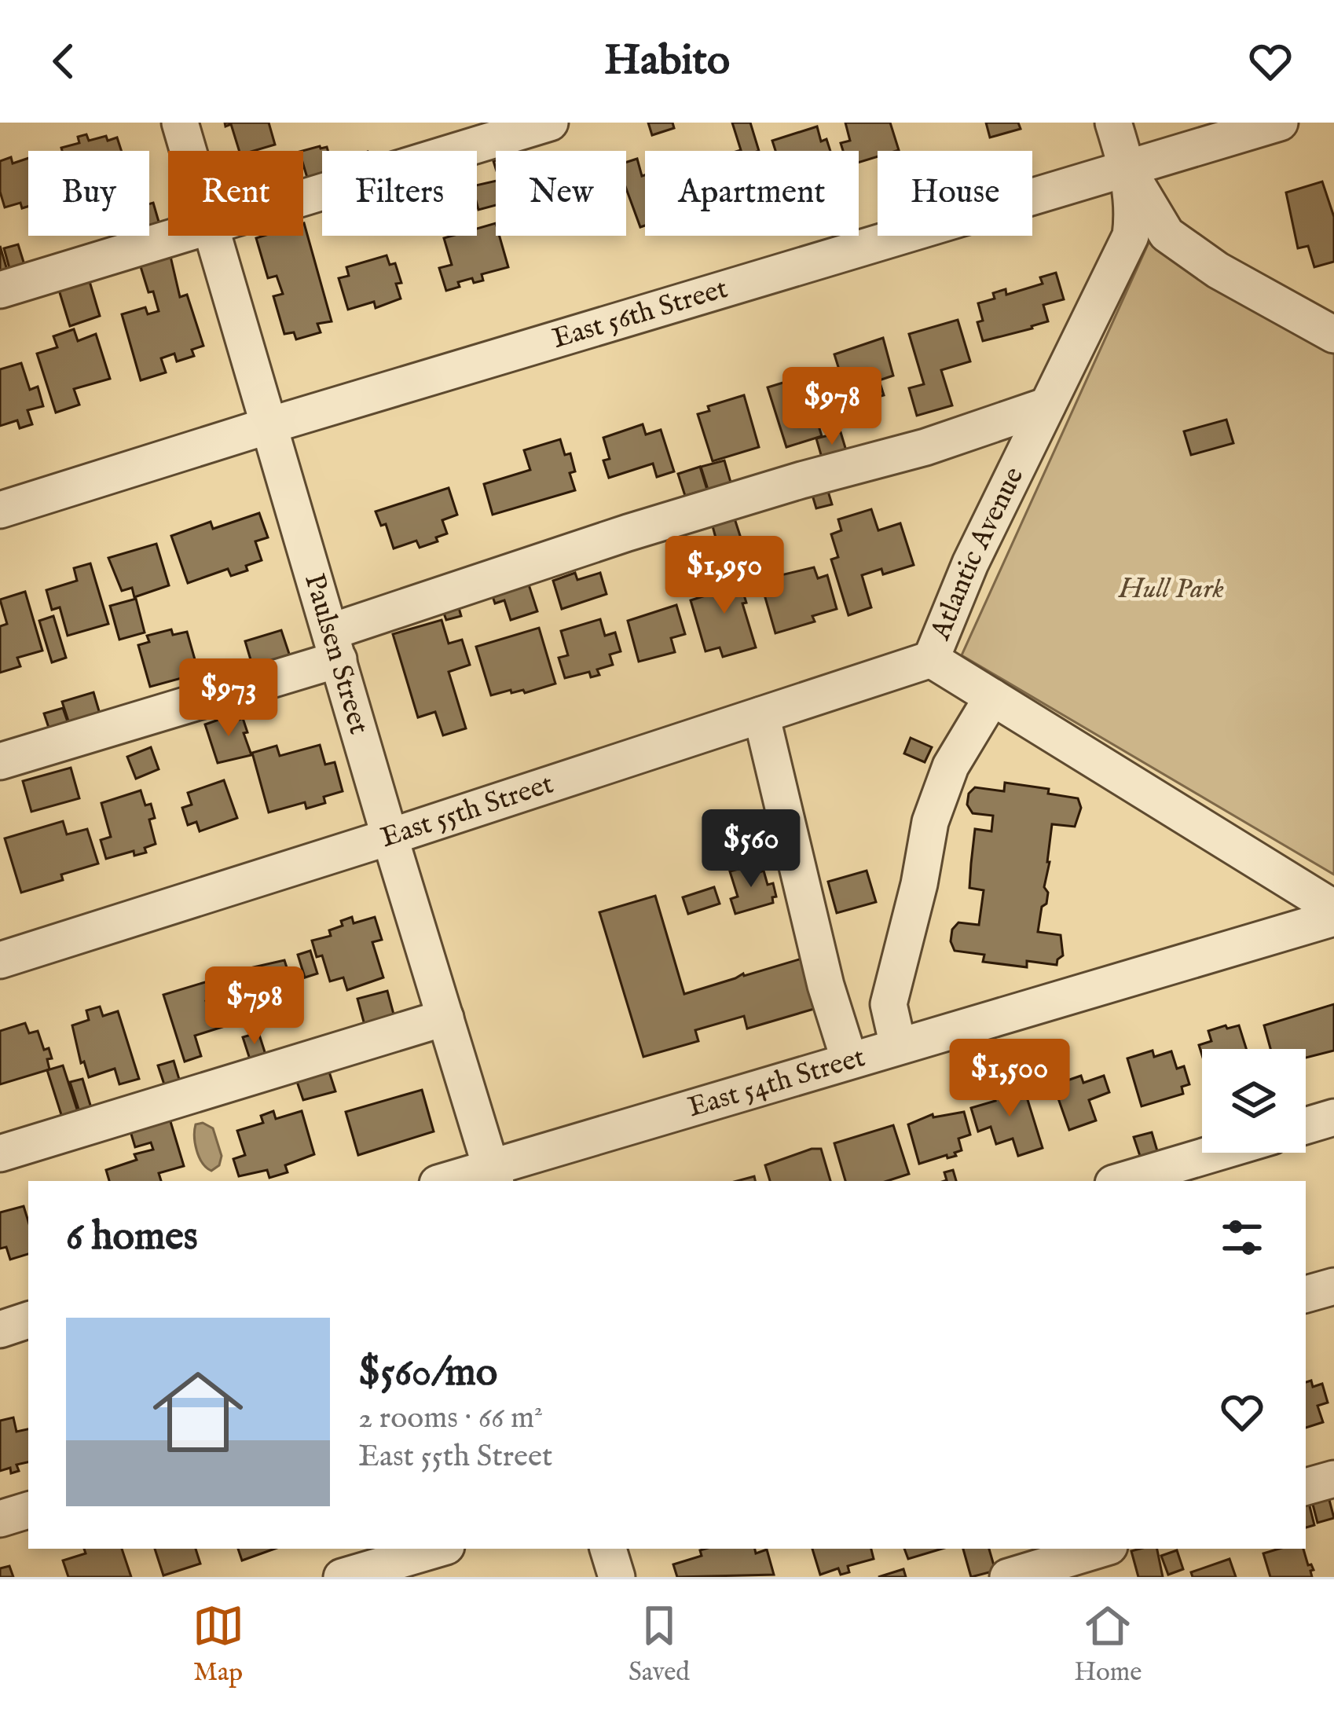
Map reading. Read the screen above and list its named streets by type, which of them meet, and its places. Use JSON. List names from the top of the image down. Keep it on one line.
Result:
{"streets":{"street":["East 56th Street","Atlantic Avenue","Paulsen Street","East 55th Street","East 54th Street"]},"crossings":[["East 56th Street","Atlantic Avenue"],["East 56th Street","Paulsen Street"],["Atlantic Avenue","East 55th Street"],["Paulsen Street","East 55th Street"],["Paulsen Street","East 54th Street"]],"parks":["Hull Park"],"page":{"header":"Habito","chip":["Buy","Rent","Filters","New","Apartment","House"],"price":["$978","$1,950","$973","$560","$798","$1,500"],"heading":"6 homes","list":[{"name":"$560/mo","note":"2 rooms · 66 m² · East 55th Street"}],"tabs":["Map","Saved","Home"]}}
